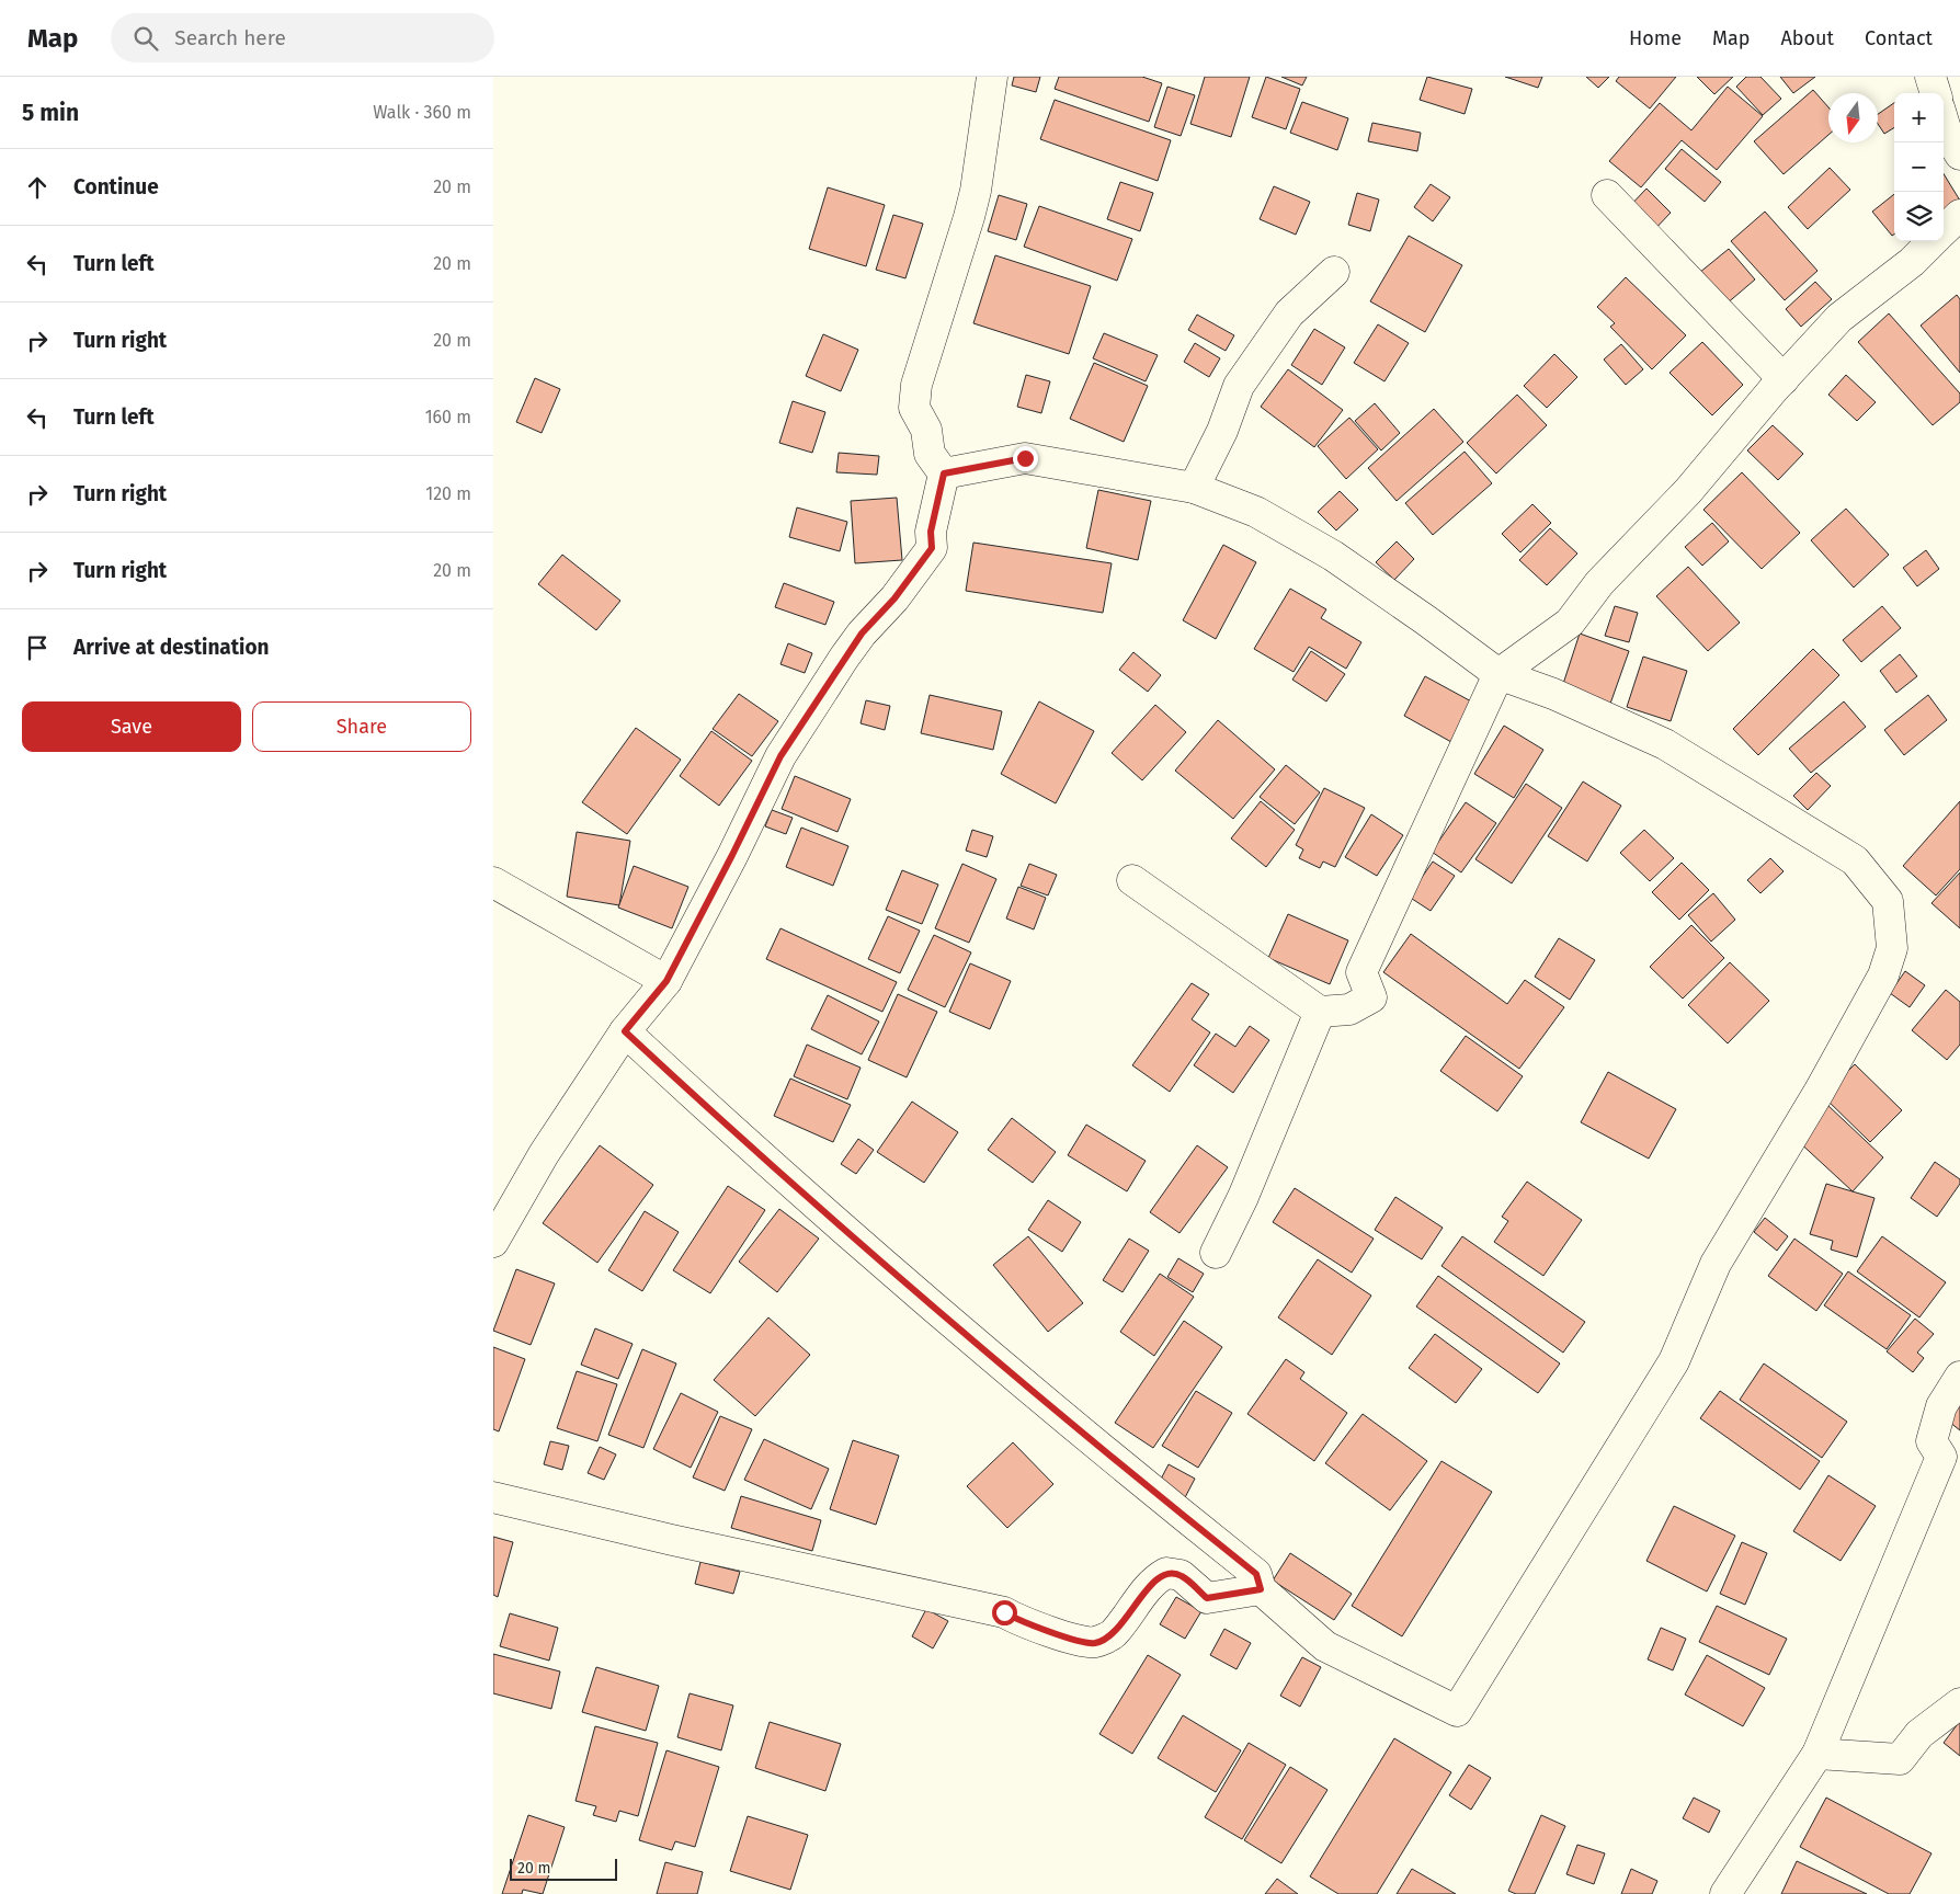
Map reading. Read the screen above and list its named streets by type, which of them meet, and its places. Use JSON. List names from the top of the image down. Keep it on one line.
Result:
{"scale_bar":"20 m","north":"bottom","page":{"header":"Map","search":"Search here","nav":["Home","Map","About","Contact"],"heading":["5 min","Walk · 360 m"],"map_buttons":["+","−"],"list":[["Continue","20 m"],["Turn left","20 m"],["Turn right","20 m"],["Turn left","160 m"],["Turn right","120 m"],["Turn right","20 m"],"Arrive at destination"],"buttons":["Save","Share"],"scale":"20 m"}}
